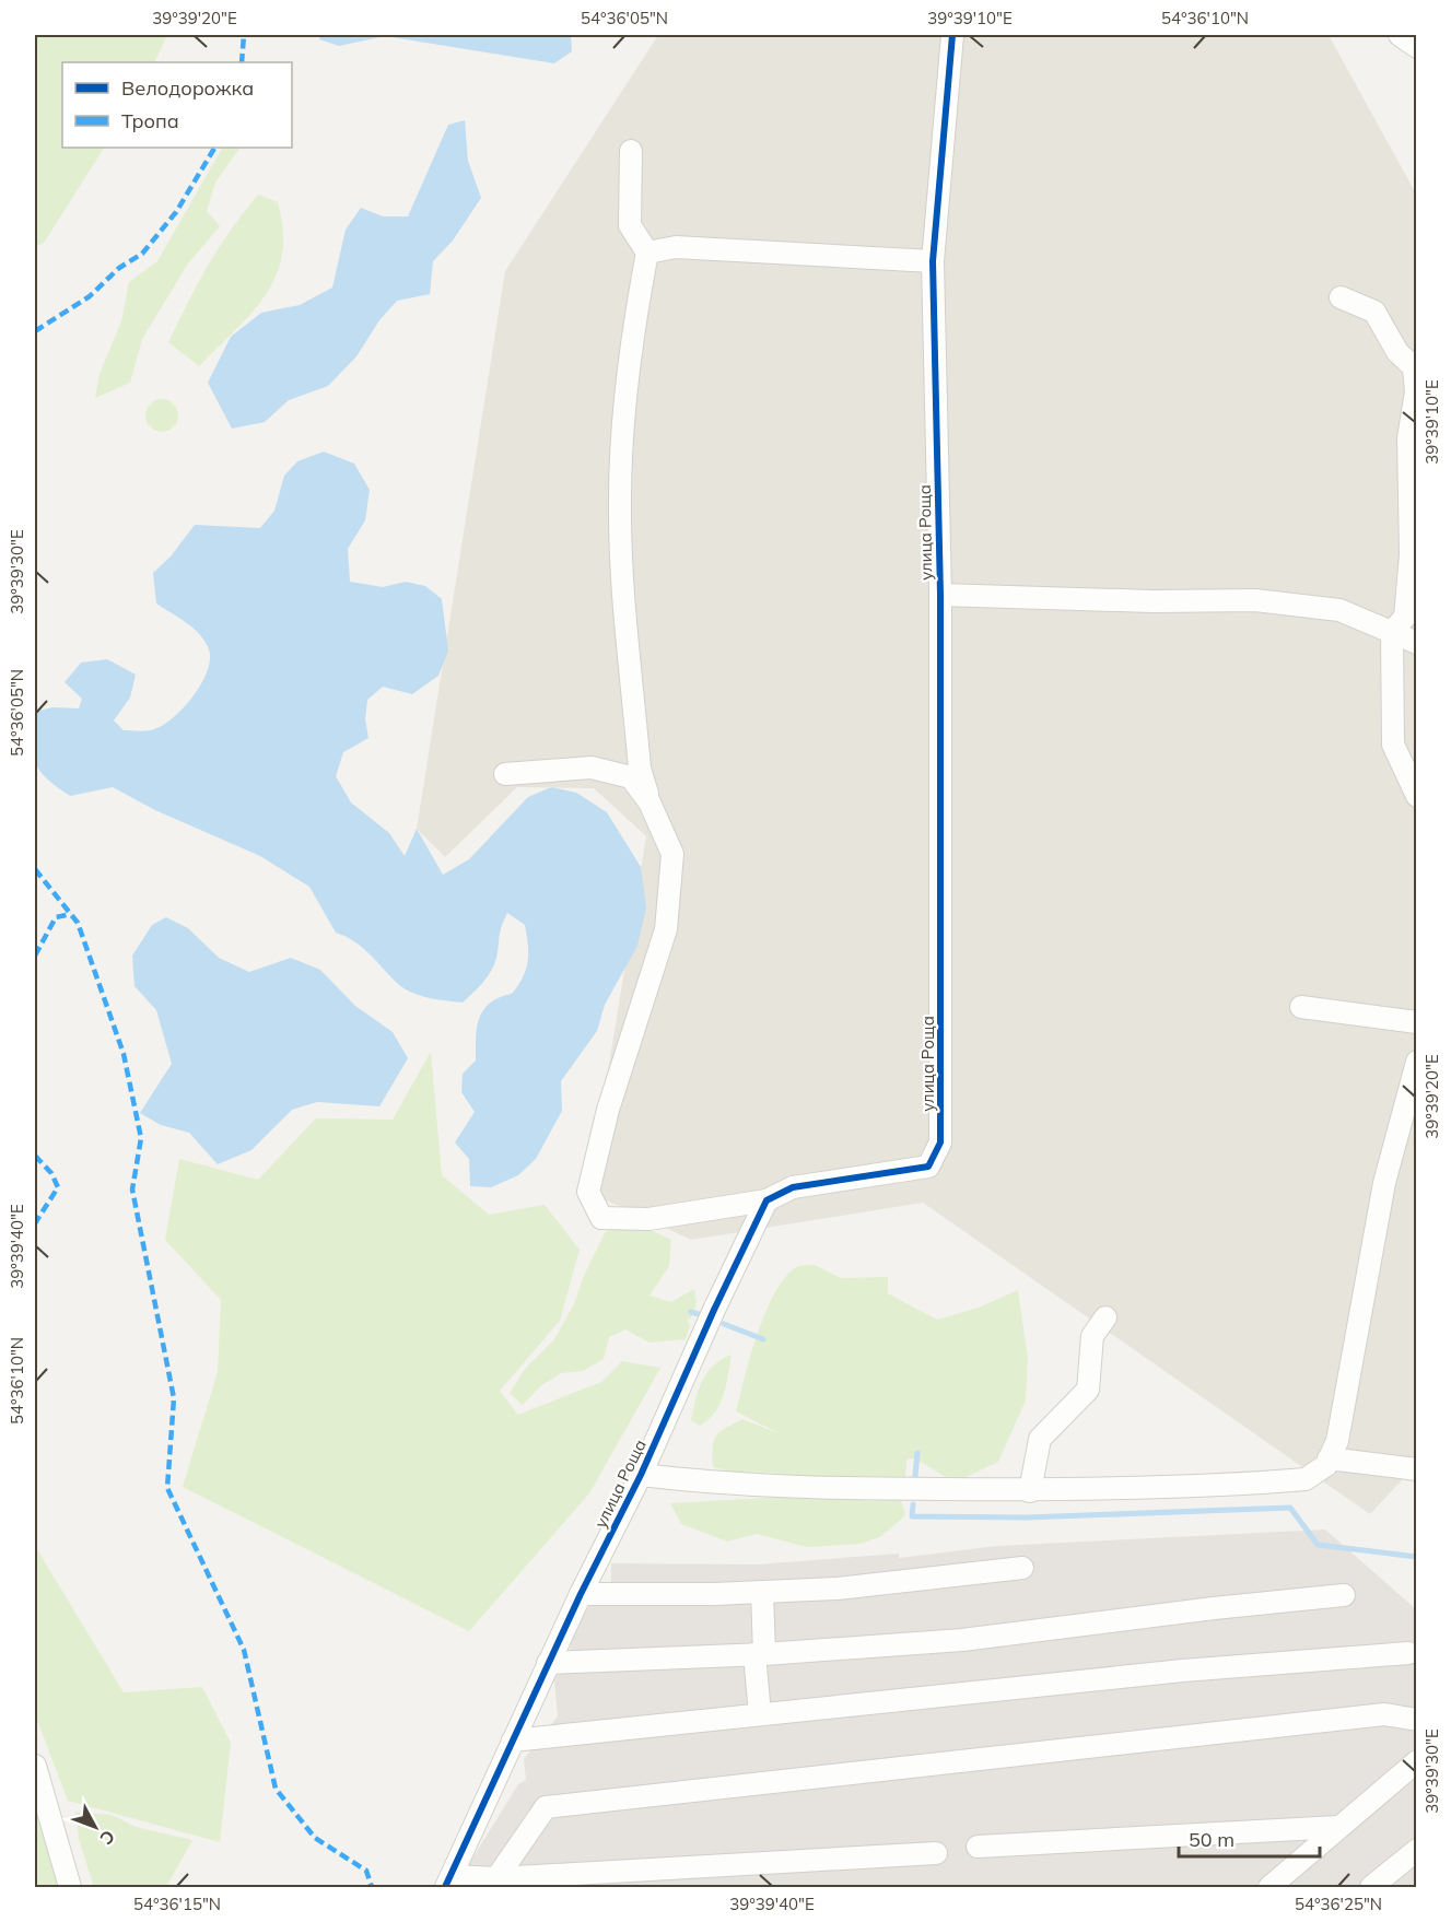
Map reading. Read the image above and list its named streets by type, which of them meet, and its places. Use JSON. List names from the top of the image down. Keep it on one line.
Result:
{"streets":{"street":["улица Роща"]},"legend":["Велодорожка","Тропа"],"scale_bar":"50 m","north":"bottom right","coordinates":["39°39'20\"E","54°36'05\"N","39°39'10\"E","54°36'10\"N","39°39'30\"E","39°39'40\"E","54°36'15\"N","54°36'25\"N"]}
